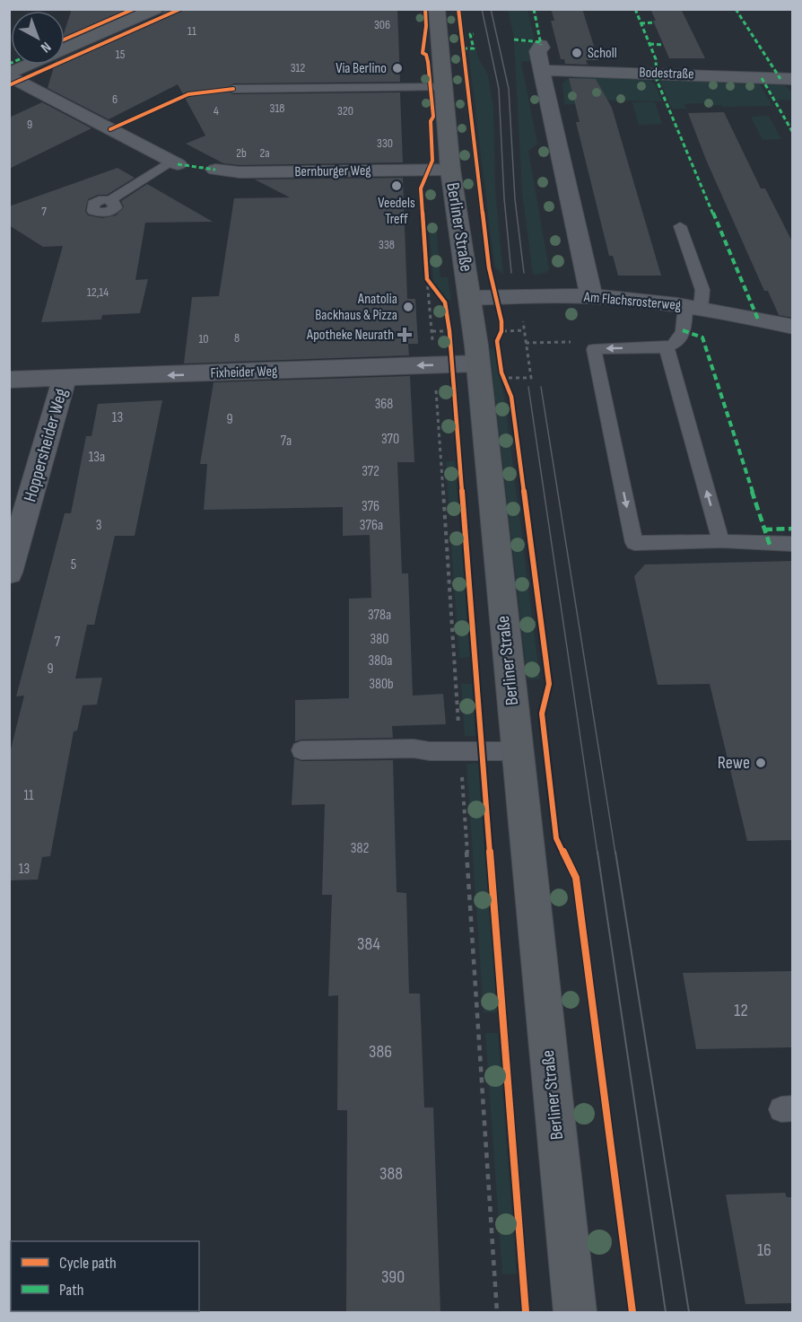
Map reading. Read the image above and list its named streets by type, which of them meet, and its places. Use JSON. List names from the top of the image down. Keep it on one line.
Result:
{"streets":{"main road":["Berliner Straße"],"street":["Bodestraße","Bernburger Weg","Am Flachsrosterweg","Fixheider Weg","Hoppersheider Weg"]},"crossings":[["Bernburger Weg","Berliner Straße"],["Berliner Straße","Am Flachsrosterweg"],["Berliner Straße","Fixheider Weg"],["Fixheider Weg","Hoppersheider Weg"]],"one_way":["Fixheider Weg"],"places":{"other":["Scholl","Via Berlino","Veedels Treff","Anatolia Backhaus & Pizza","Rewe"],"health":["Apotheke Neurath"]},"house_numbers":["306","11","15","312","6","318","4","320","9","330","2b","2a","7","338","12,14","8","10","368","13","9","370","7a","13a","372","376","3","376a","5","378a","380","7","380a","9","380b","11","382","13","384","12","386","388","16","390"],"legend":["Cycle path","Path"],"north":"bottom right"}
